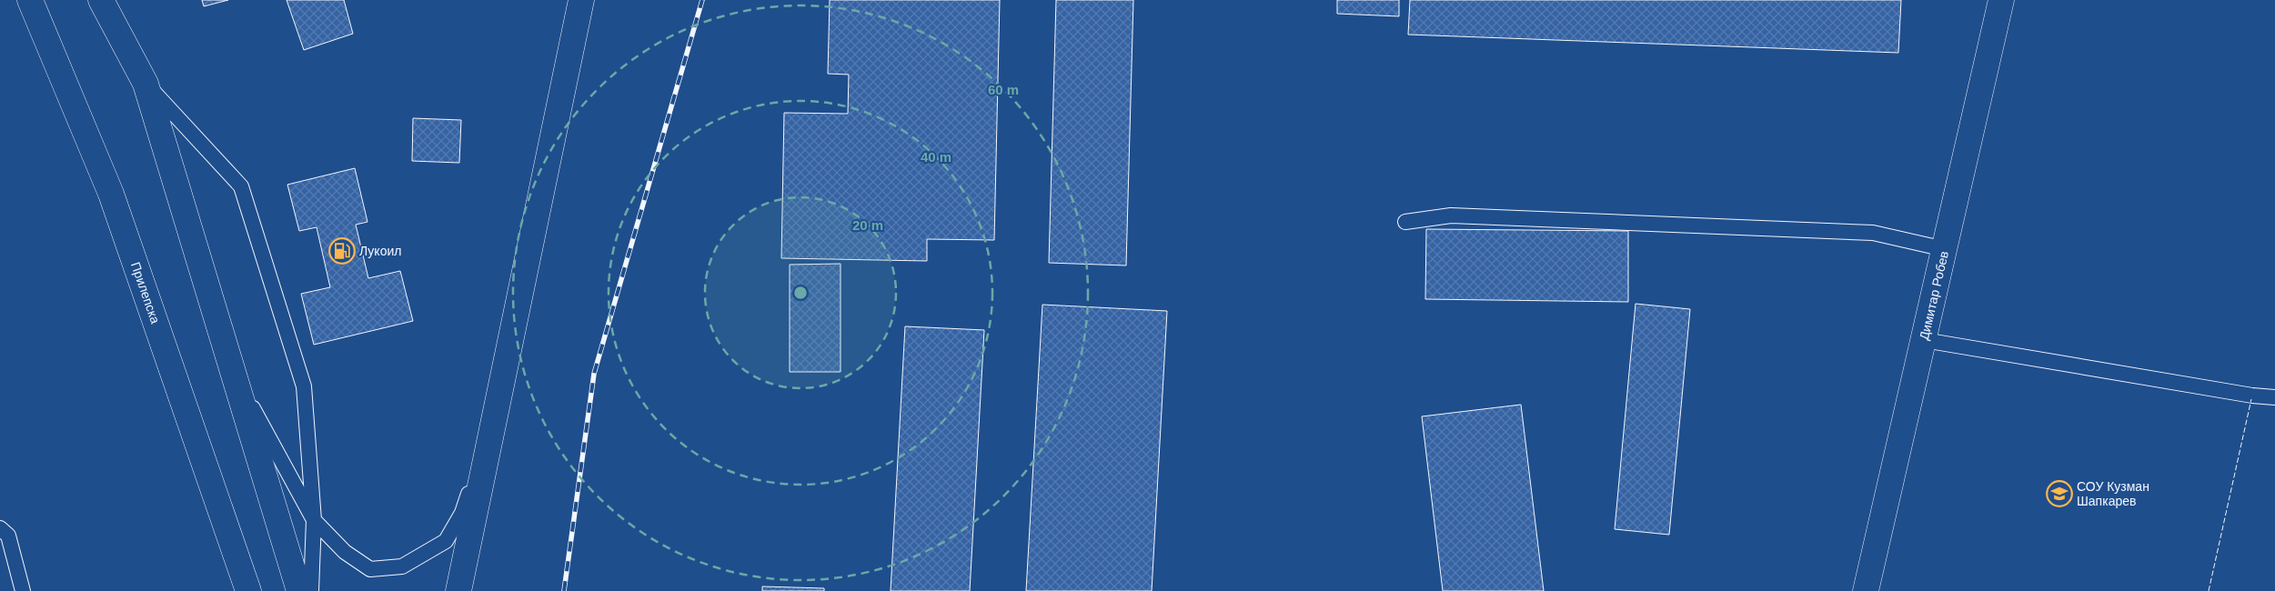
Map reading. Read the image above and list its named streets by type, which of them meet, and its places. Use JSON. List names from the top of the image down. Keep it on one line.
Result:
{"streets":{"main road":["Прилепска","Димитар Робев"]},"places":{"fuel station":["Лукоил"],"school or university":["СОУ Кузман Шапкарев"]},"rings":["60 m","40 m","20 m"]}
